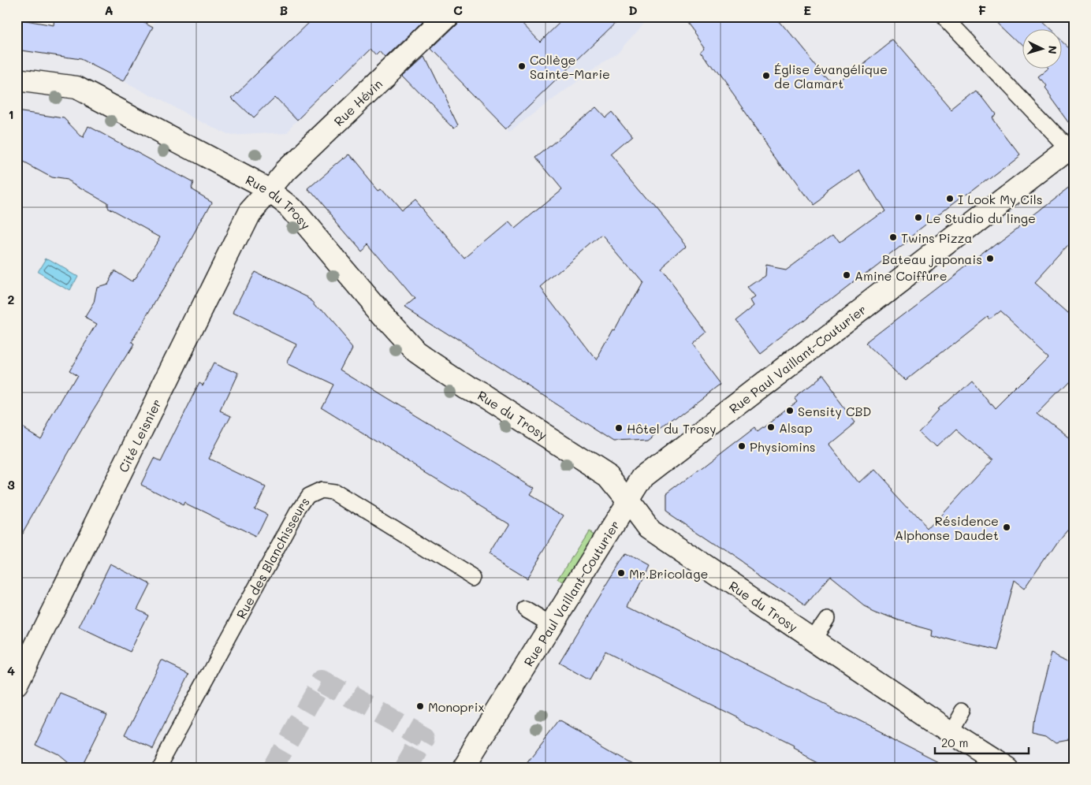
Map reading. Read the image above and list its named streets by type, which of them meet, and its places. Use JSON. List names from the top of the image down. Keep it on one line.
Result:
{"streets":{"street":["Rue Hévin","Rue du Trosy","Rue Paul Vaillant-Couturier","Cité Leisnier"],"lane":["Rue des Blanchisseurs"]},"crossings":[["Rue Hévin","Rue du Trosy"],["Rue Hévin","Cité Leisnier"],["Rue du Trosy","Rue Paul Vaillant-Couturier"],["Rue du Trosy","Cité Leisnier"]],"places":["Collège Sainte-Marie","Église évangélique de Clamart","I Look My Cils","Le Studio du linge","Twins Pizza","Bateau japonais","Amine Coiffure","Sensity CBD","Alsap","Hôtel du Trosy","Physiomins","Résidence Alphonse Daudet","Mr.Bricolage","Monoprix"],"scale_bar":"20 m","north":"right","grid":{"columns":["A","B","C","D","E","F"],"rows":["1","2","3","4"]}}
